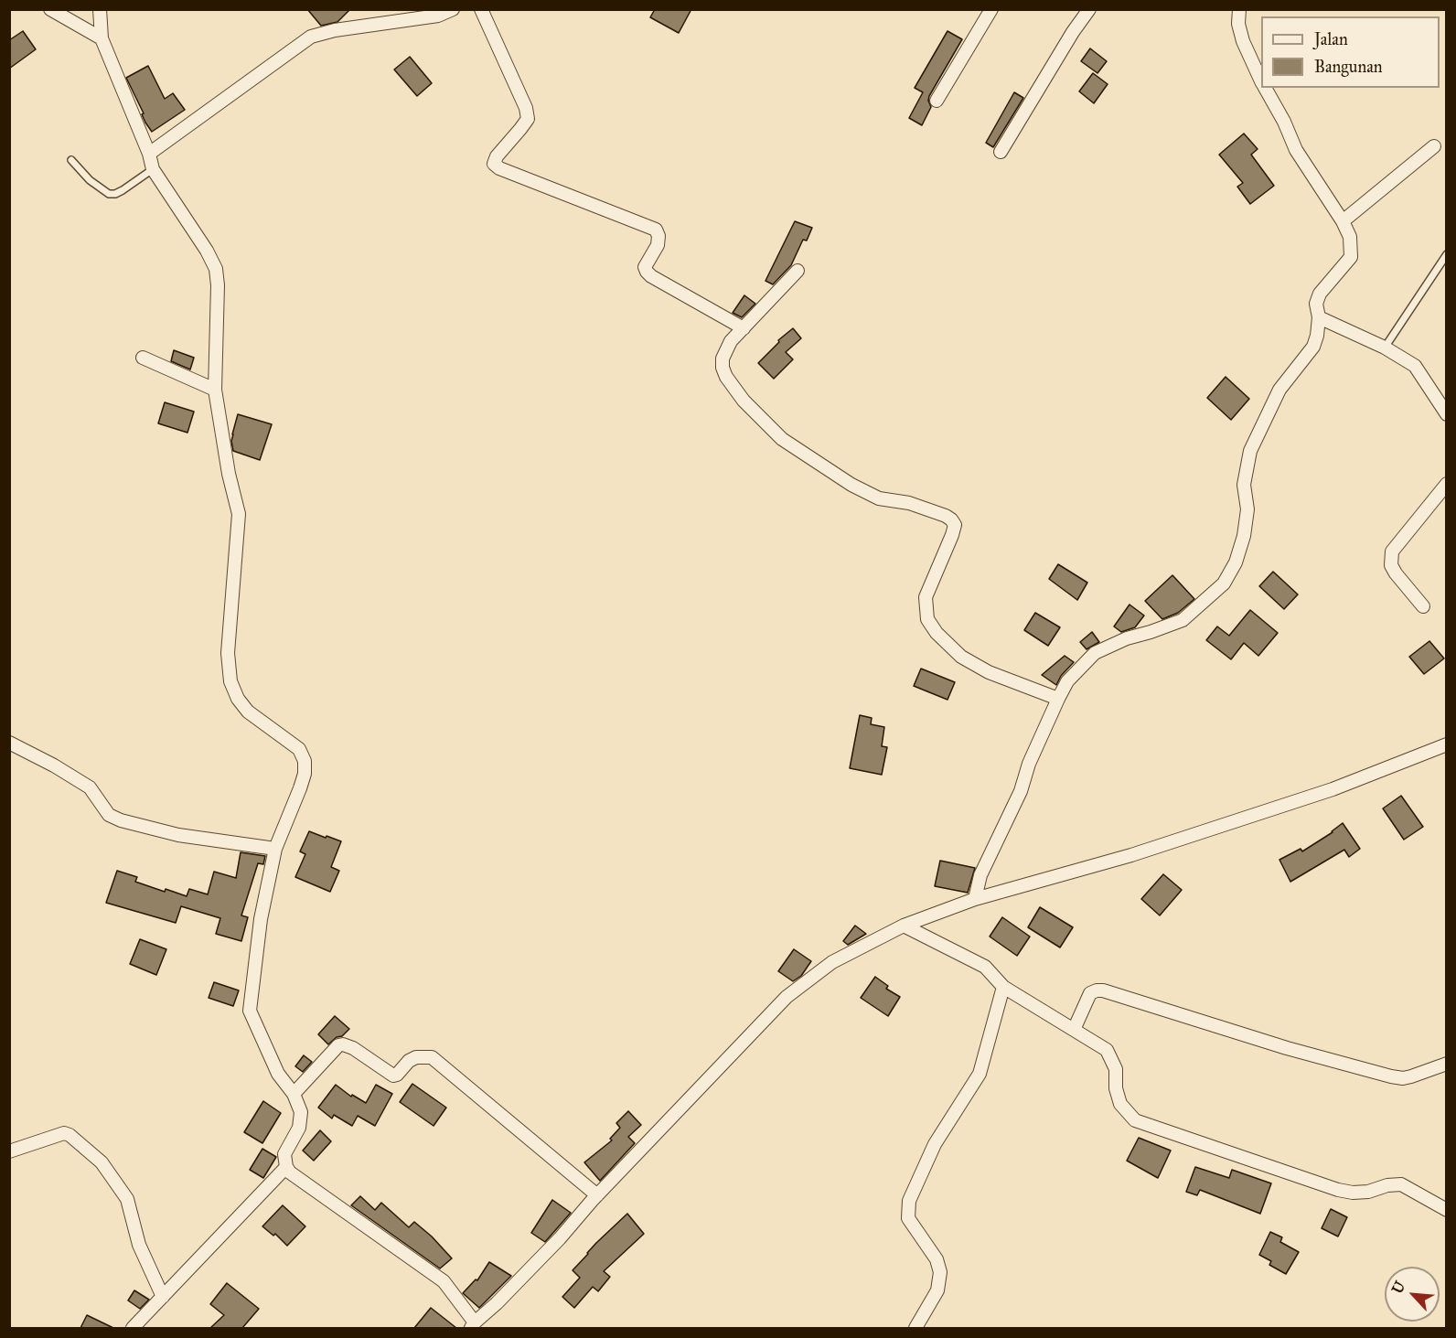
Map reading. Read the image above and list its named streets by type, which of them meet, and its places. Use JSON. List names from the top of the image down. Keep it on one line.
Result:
{"legend":["Jalan","Bangunan"],"north":"top left"}
